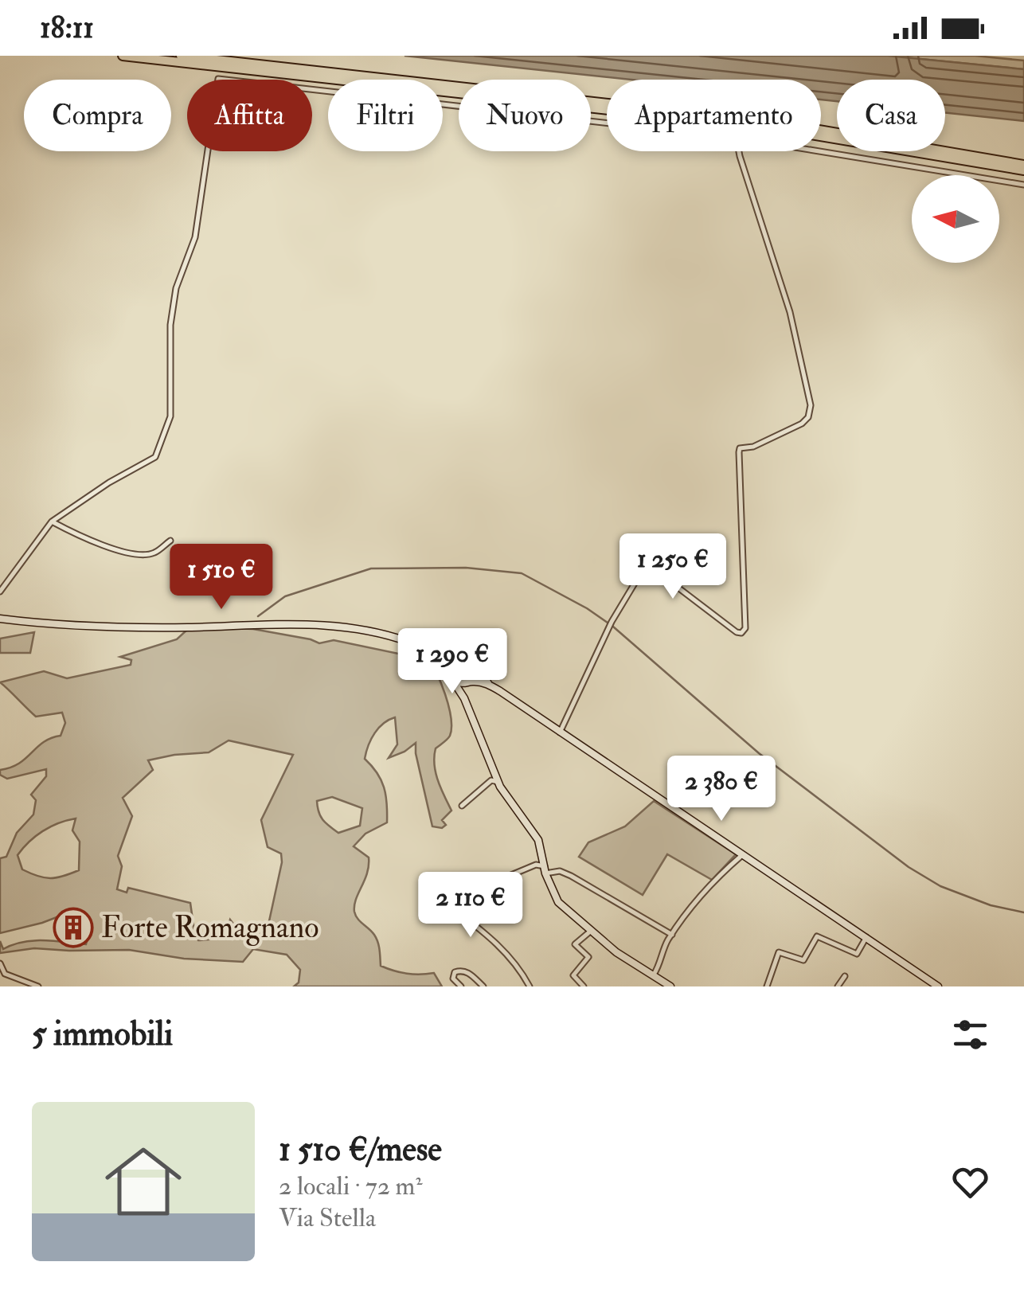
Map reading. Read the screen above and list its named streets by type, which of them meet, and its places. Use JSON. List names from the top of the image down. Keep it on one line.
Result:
{"places":{"building":["Forte Romagnano"]},"north":"left","page":{"status":"18:11","chip":["Compra","Affitta","Filtri","Nuovo","Appartamento","Casa"],"price":["1 250 €","1 510 €","1 290 €","2 380 €","2 110 €"],"heading":"5 immobili","list":[{"name":"1 510 €/mese","note":"2 locali · 72 m² · Via Stella"}]}}
